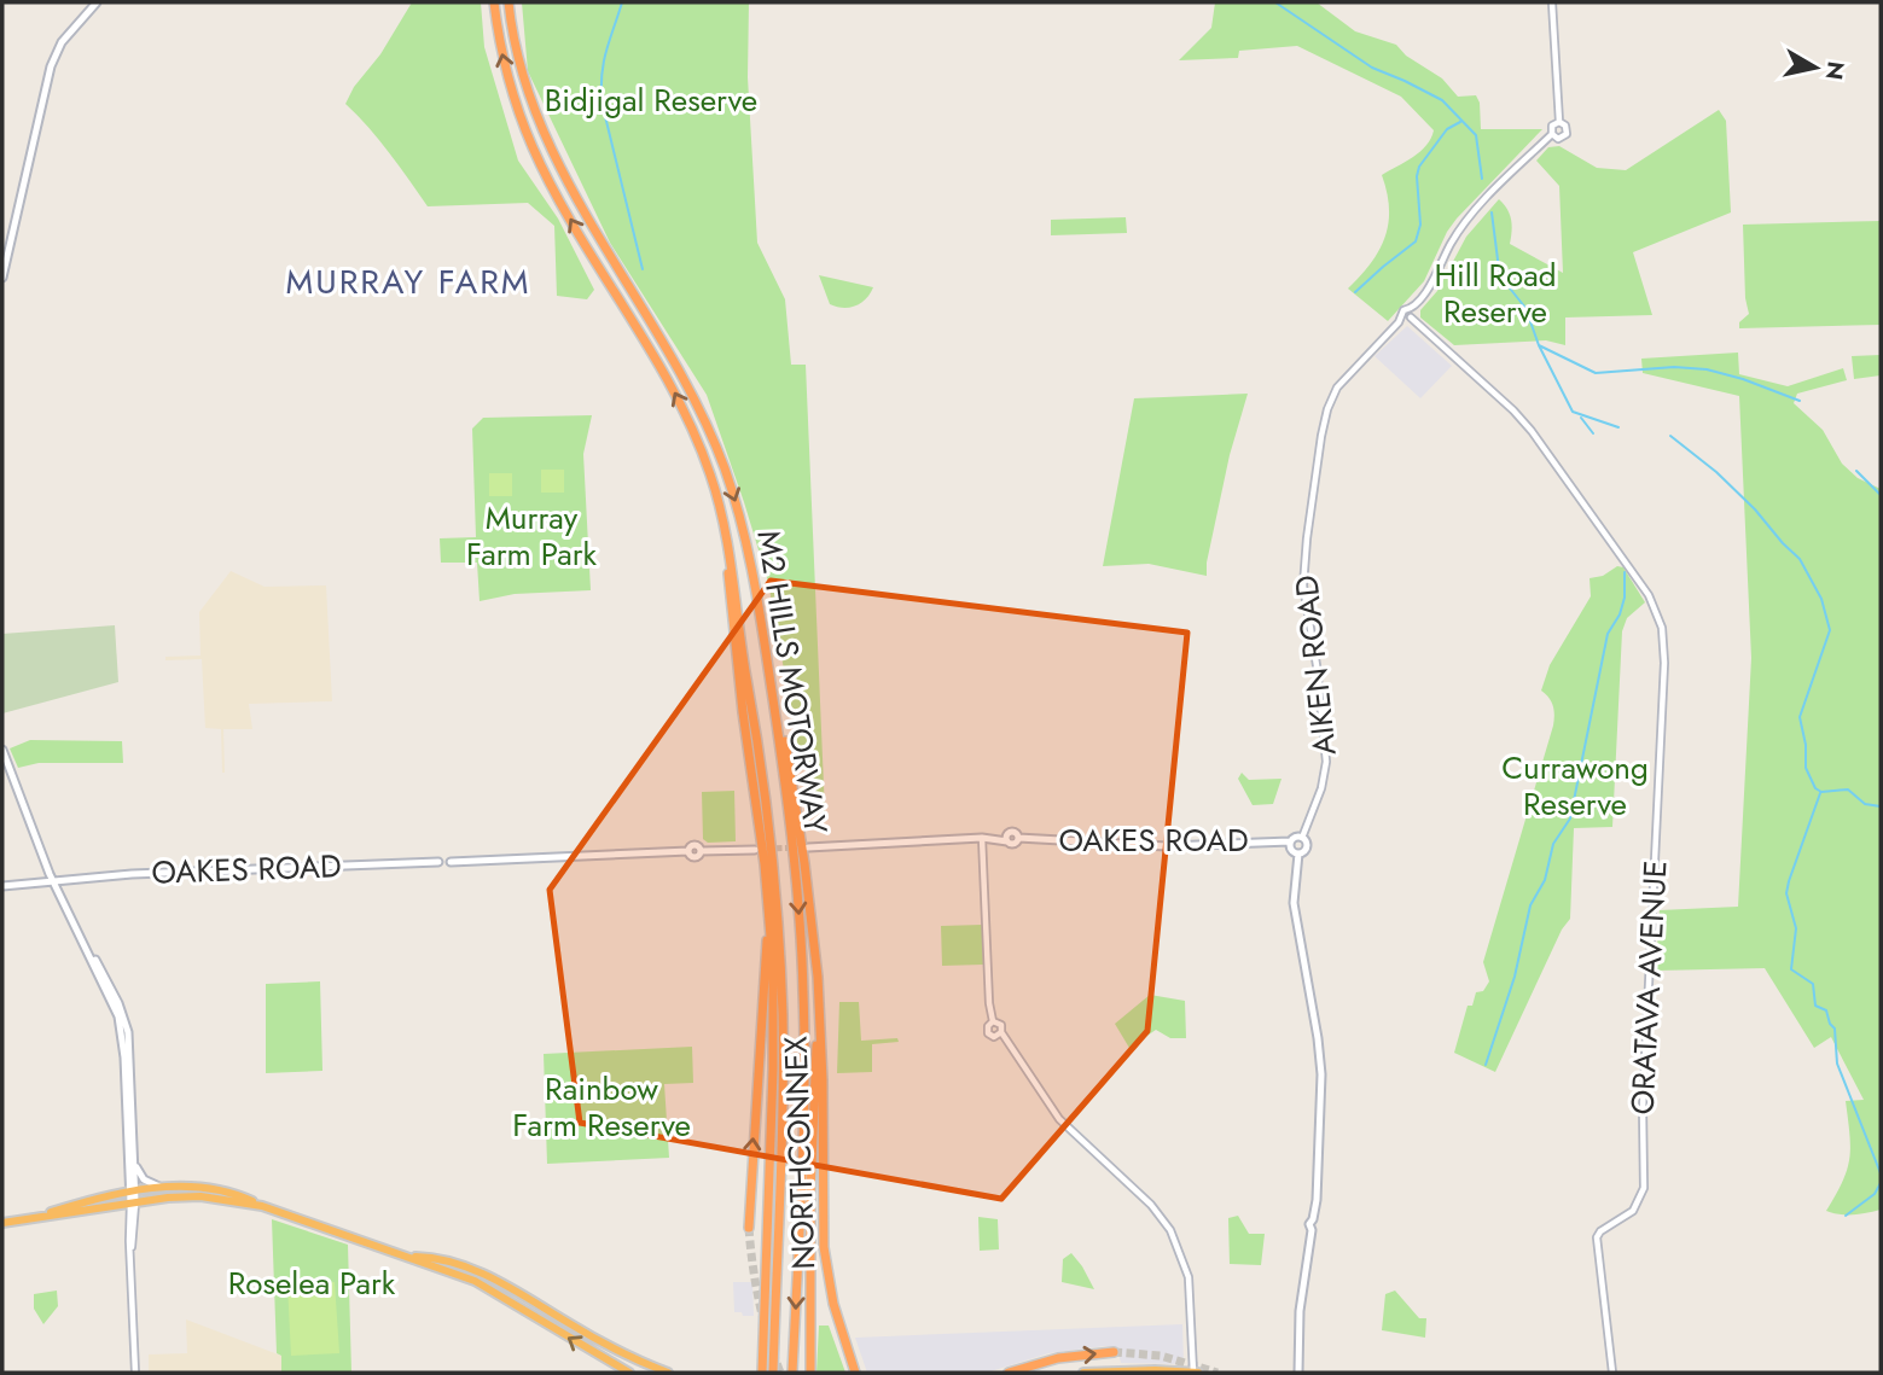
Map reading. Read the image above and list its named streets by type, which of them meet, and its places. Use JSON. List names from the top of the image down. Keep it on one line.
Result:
{"streets":{"highway":["M2 HILLS MOTORWAY","NORTHCONNEX"],"main road":["OAKES ROAD"],"street":["AIKEN ROAD","ORATAVA AVENUE"]},"crossings":[["AIKEN ROAD","OAKES ROAD"],["M2 HILLS MOTORWAY","NORTHCONNEX"]],"districts":["MURRAY FARM"],"parks":["Bidjigal Reserve","Hill Road Reserve","Murray Farm Park","Currawong Reserve","Rainbow Farm Reserve","Roselea Park"],"north":"right"}
